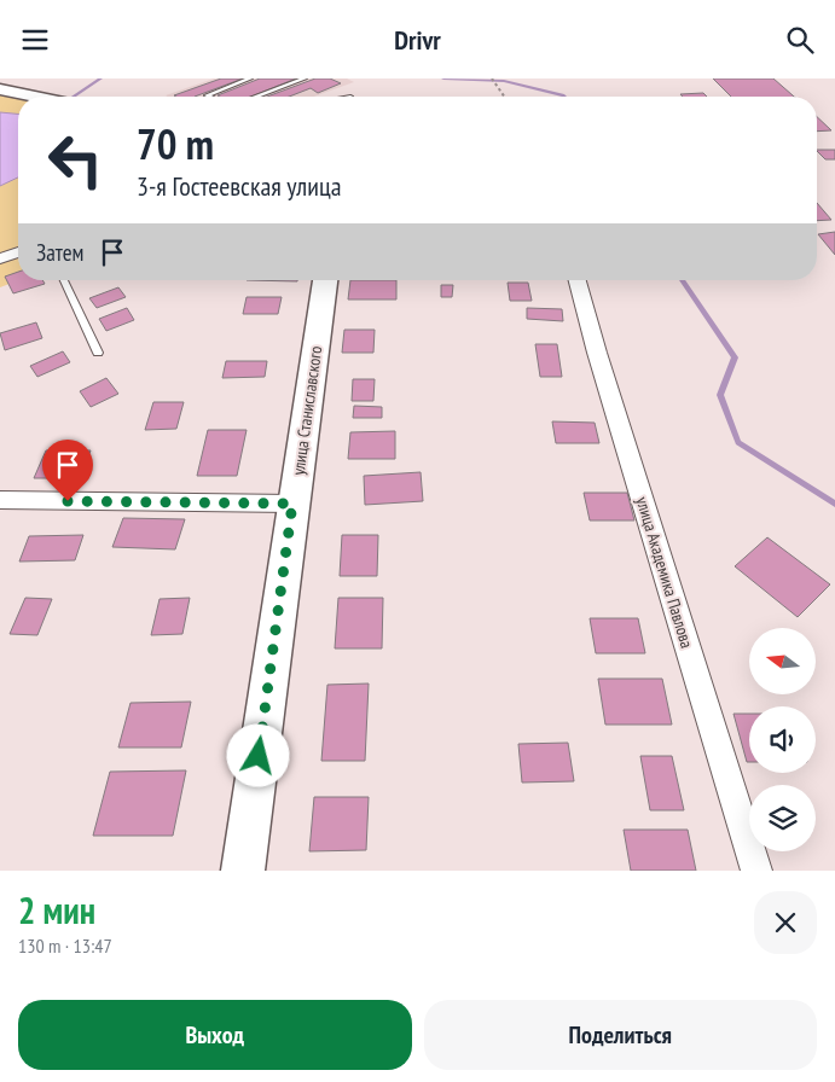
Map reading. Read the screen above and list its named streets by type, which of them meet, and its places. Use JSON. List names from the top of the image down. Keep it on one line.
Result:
{"streets":{"street":["улица Станиславского","улица Академика Павлова"]},"north":"left","page":{"header":"Drivr","turn":["70 m","3-я Гостеевская улица"],"then":"Затем","heading":["2 мин","130 m · 13:47"],"buttons":["Выход","Поделиться"]}}
